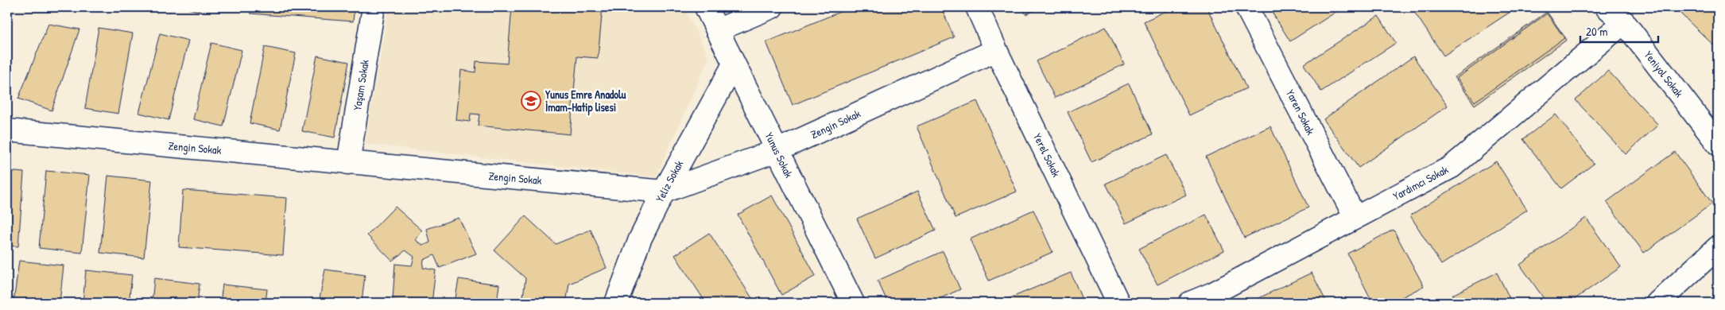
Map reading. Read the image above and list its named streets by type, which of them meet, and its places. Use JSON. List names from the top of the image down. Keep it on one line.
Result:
{"streets":{"street":["Yeniyol Sokak","Yaşam Sokak","Yaren Sokak","Zengin Sokak","Yunus Sokak","Yerel Sokak","Yeliz Sokak","Yardımcı Sokak"]},"crossings":[["Yeniyol Sokak","Yardımcı Sokak"],["Yaşam Sokak","Zengin Sokak"],["Yaren Sokak","Yardımcı Sokak"],["Zengin Sokak","Yunus Sokak"],["Zengin Sokak","Yerel Sokak"],["Zengin Sokak","Yeliz Sokak"],["Yunus Sokak","Yeliz Sokak"]],"places":{"school or university":["Yunus Emre Anadolu İmam-Hatip lisesi"]},"scale_bar":"20 m"}
